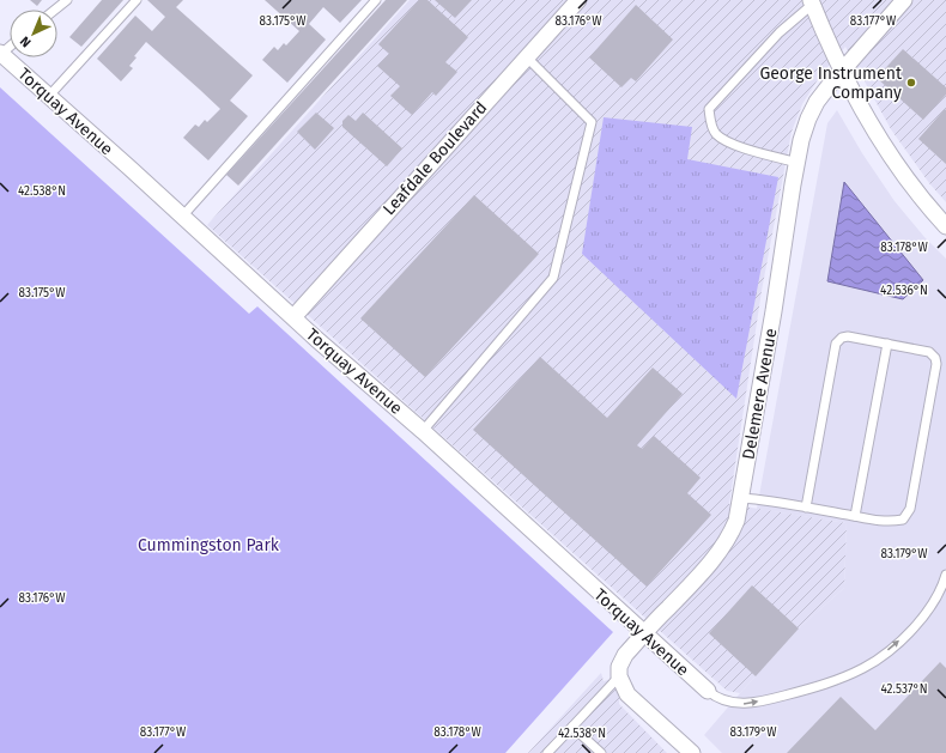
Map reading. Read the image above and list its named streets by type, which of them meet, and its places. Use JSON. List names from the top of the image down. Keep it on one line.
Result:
{"streets":{"street":["Torquay Avenue","Leafdale Boulevard","Delemere Avenue"]},"crossings":[["Torquay Avenue","Leafdale Boulevard"],["Torquay Avenue","Delemere Avenue"]],"parks":["Cummingston Park"],"places":["George Instrument Company"],"north":"bottom left","coordinates":["83.175°W","83.176°W","83.177°W","42.538°N","83.178°W","42.536°N","83.179°W","42.537°N"]}
